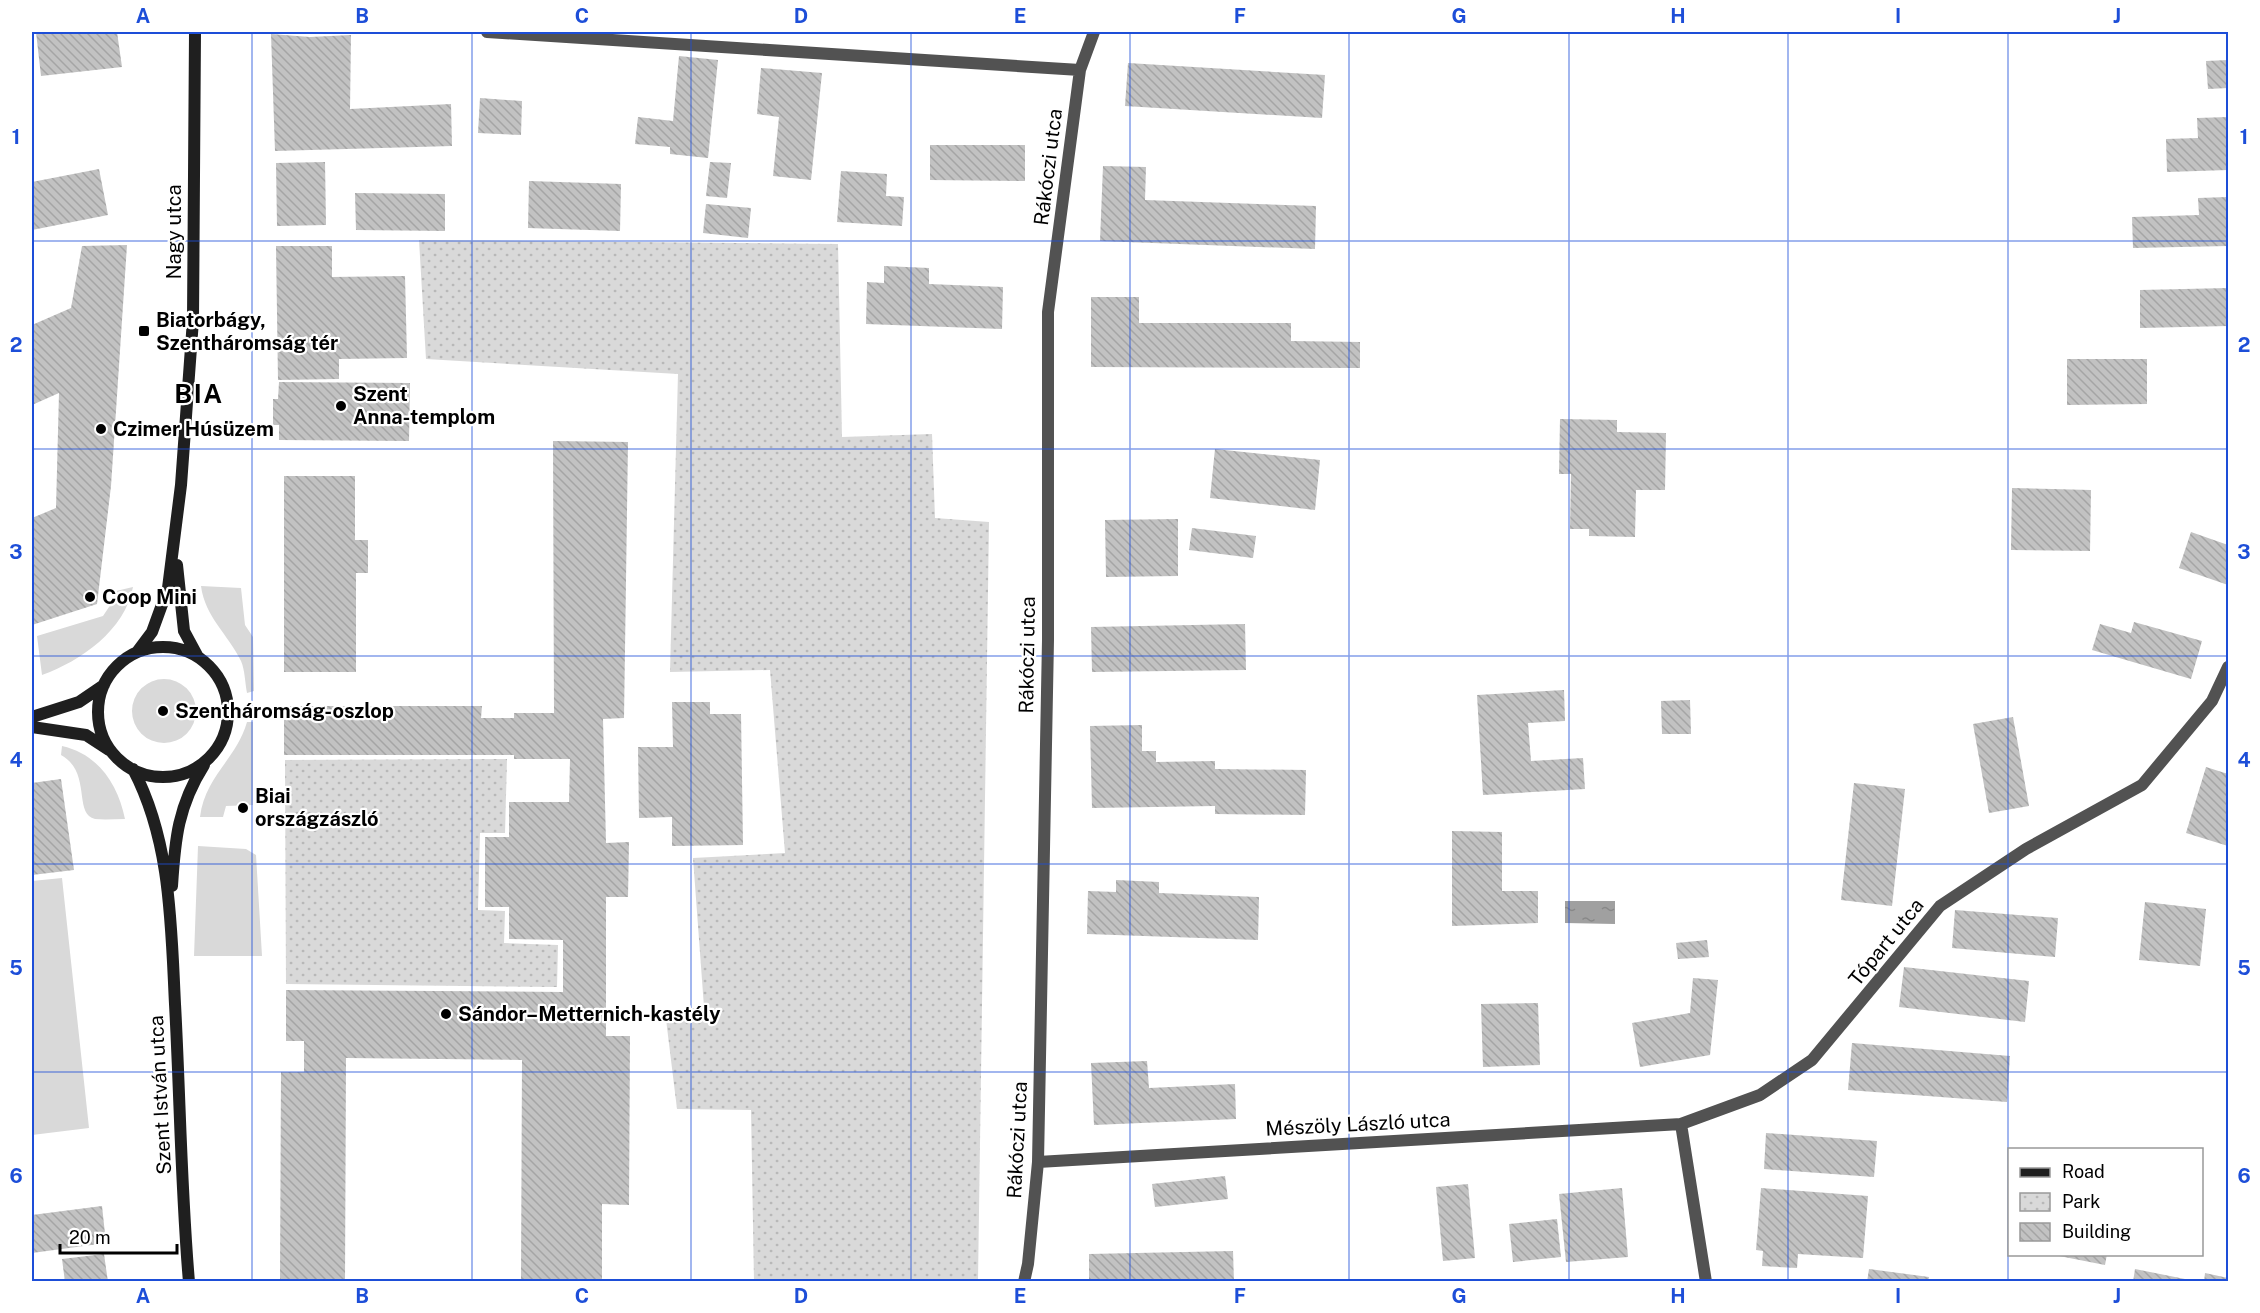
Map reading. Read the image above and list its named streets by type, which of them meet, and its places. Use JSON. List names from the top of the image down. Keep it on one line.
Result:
{"streets":{"main road":["Nagy utca","Szent István utca"],"street":["Rákóczi utca","Tópart utca","Mészöly László utca"]},"crossings":[["Rákóczi utca","Mészöly László utca"],["Nagy utca","Szent István utca"],["Tópart utca","Mészöly László utca"]],"districts":["BIA"],"places":{"transit":["Biatorbágy, Szentháromság tér"],"other":["Szent Anna-templom","Czimer Húsüzem","Coop Mini","Szentháromság-oszlop","Biai országzászló","Sándor–Metternich-kastély"]},"legend":["Road","Park","Building"],"scale_bar":"20 m","grid":{"columns":["A","B","C","D","E","F","G","H","I","J"],"rows":["1","2","3","4","5","6"]}}
